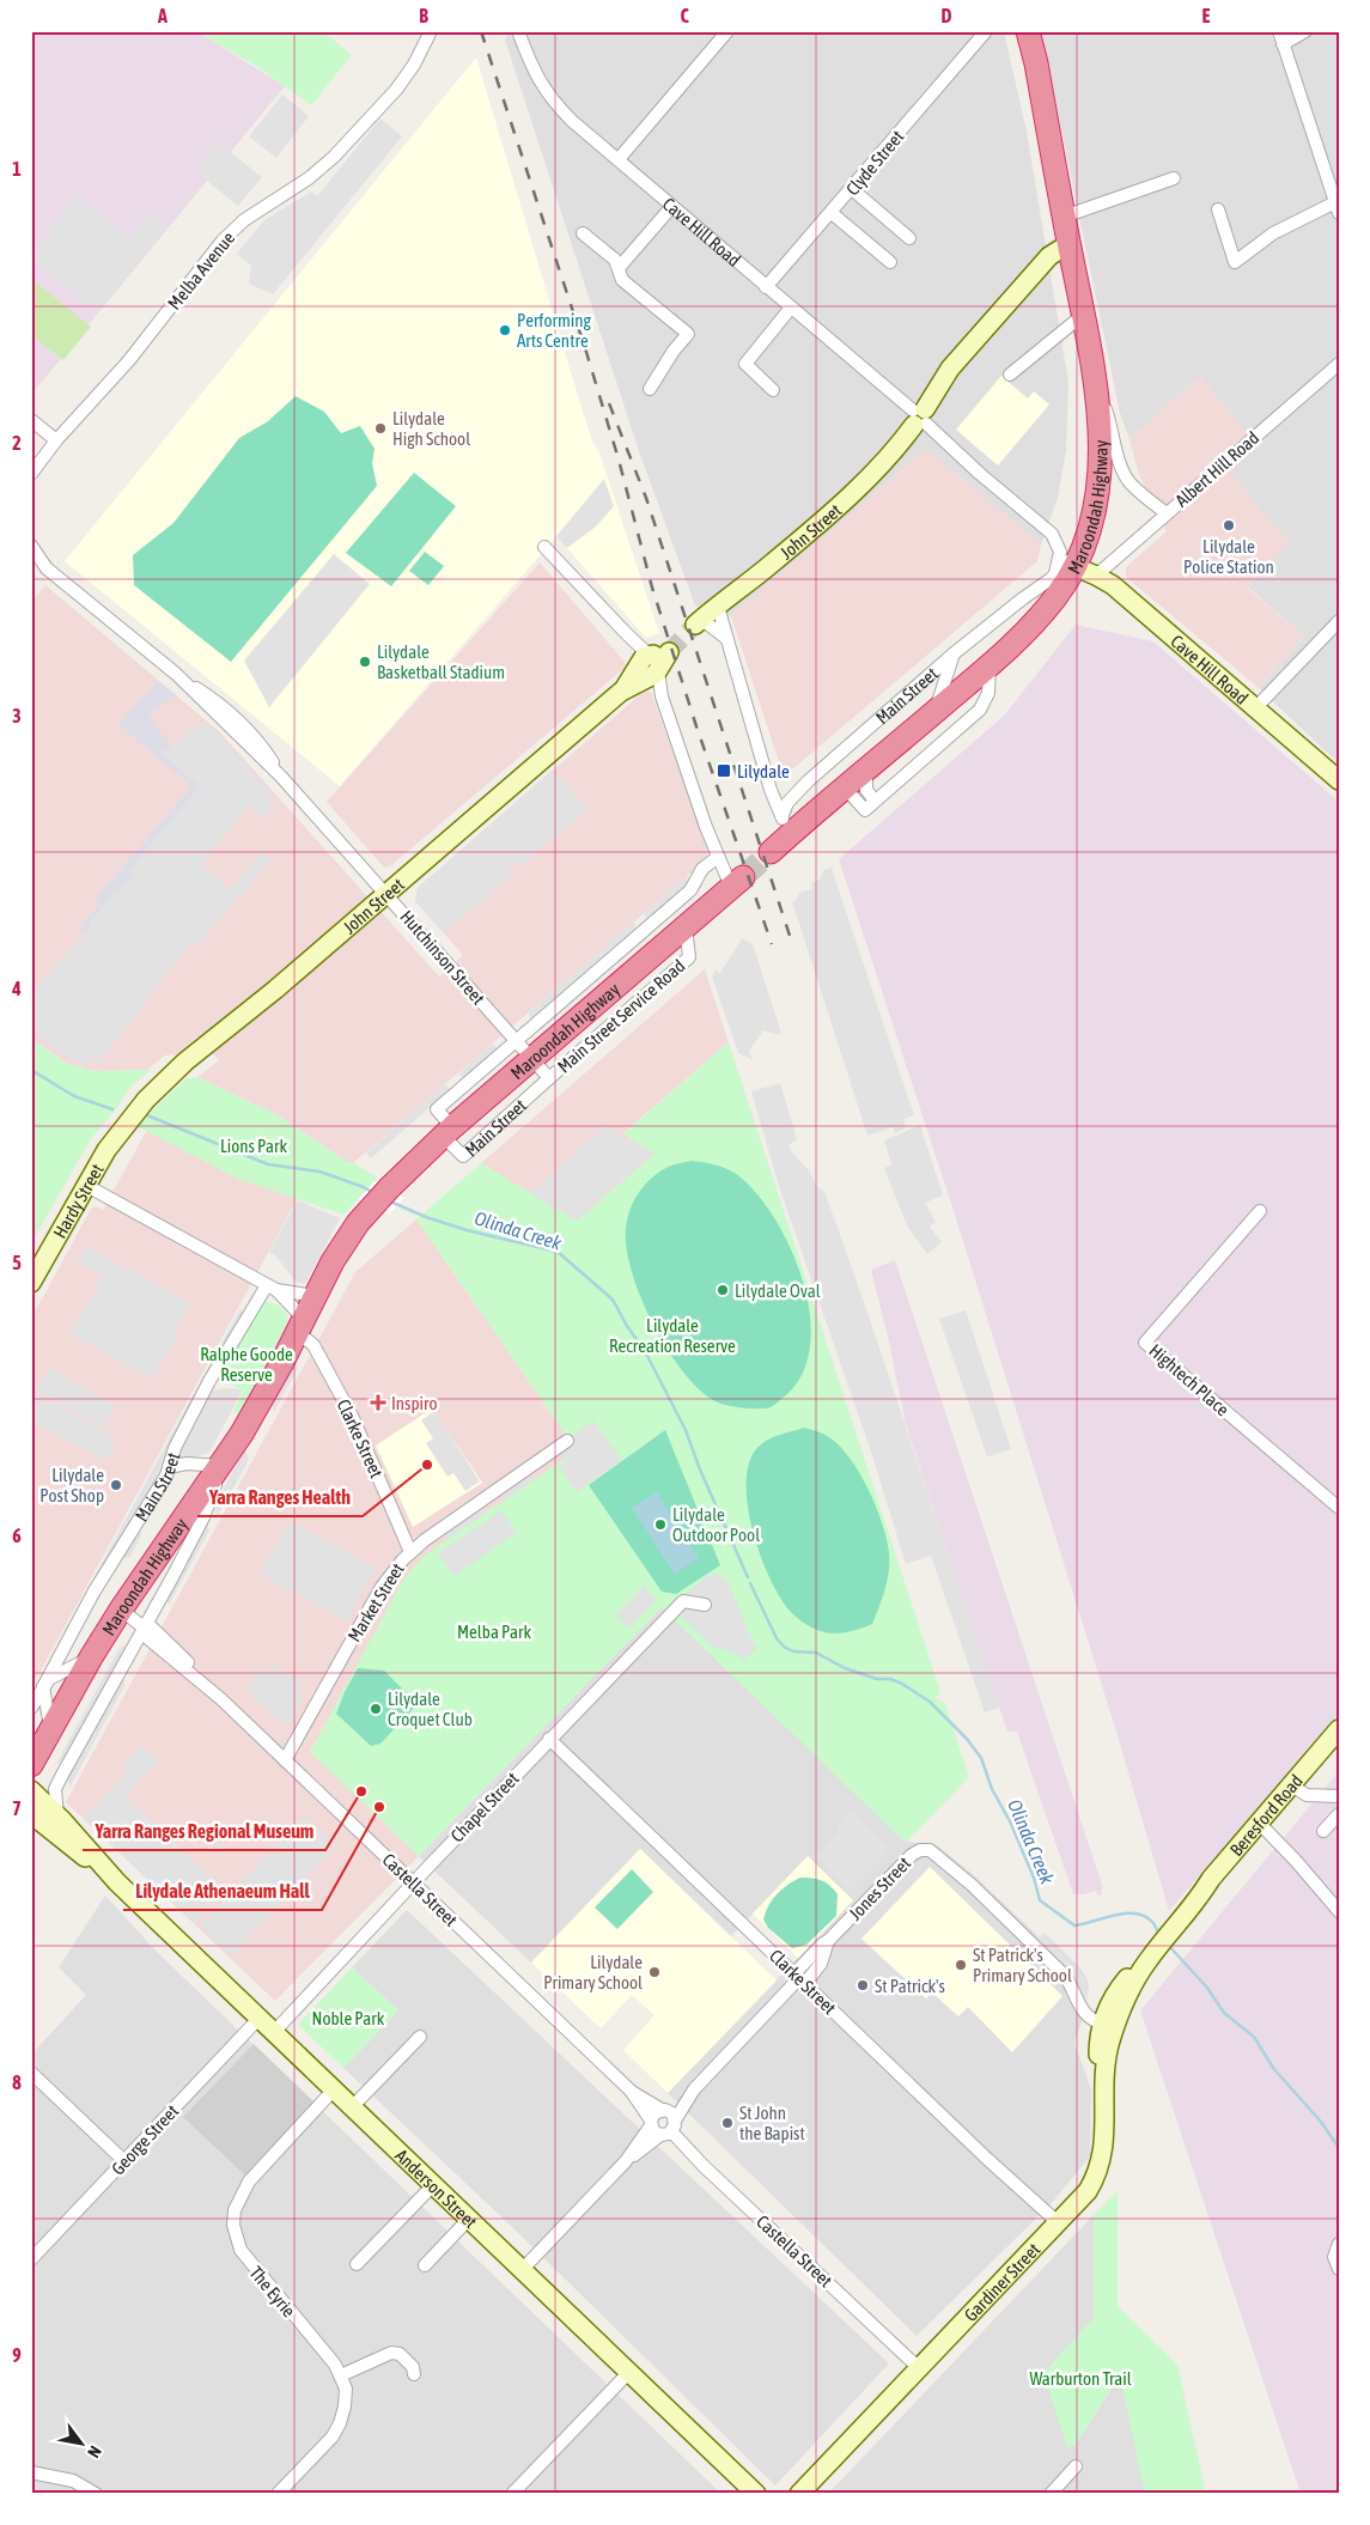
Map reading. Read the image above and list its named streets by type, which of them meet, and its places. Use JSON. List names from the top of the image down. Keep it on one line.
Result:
{"streets":{"highway":["Maroondah Highway"],"main road":["Cave Hill Road","John Street","Hardy Street","Beresford Road","Anderson Street","Gardiner Street"],"street":["Clyde Street","Melba Avenue","Albert Hill Road","Main Street","Hutchinson Street","Main Street Service Road","Hightech Place","Clarke Street","Market Street","Chapel Street","Jones Street","Castella Street","George Street","The Eyrie"]},"crossings":[["Clyde Street","Cave Hill Road"],["Cave Hill Road","Albert Hill Road"],["Cave Hill Road","Maroondah Highway"],["Cave Hill Road","John Street"],["Cave Hill Road","Main Street"],["Maroondah Highway","John Street"],["Maroondah Highway","Main Street"],["Maroondah Highway","Hutchinson Street"],["Maroondah Highway","Main Street Service Road"],["Maroondah Highway","Clarke Street"],["Maroondah Highway","Castella Street"],["John Street","Hutchinson Street"],["John Street","Hardy Street"],["Main Street","Main Street Service Road"],["Main Street","Clarke Street"],["Hutchinson Street","Main Street Service Road"],["Hardy Street","Clarke Street"],["Clarke Street","Market Street"],["Clarke Street","Chapel Street"],["Clarke Street","Jones Street"],["Clarke Street","Gardiner Street"],["Market Street","Castella Street"],["Chapel Street","Castella Street"],["Chapel Street","Anderson Street"],["Beresford Road","Jones Street"],["Beresford Road","Gardiner Street"],["Jones Street","Castella Street"],["Jones Street","Anderson Street"],["Castella Street","Gardiner Street"],["George Street","Anderson Street"],["Anderson Street","The Eyrie"]],"water":["Olinda Creek"],"parks":["Lions Park","Lilydale Recreation Reserve","Ralphe Goode Reserve","Melba Park","Noble Park","Warburton Trail"],"places":{"other":["Performing Arts Centre","Lilydale High School","Lilydale Police Station","Lilydale Basketball Stadium","Lilydale Oval","Yarra Ranges Health","Lilydale Post Shop","Lilydale Outdoor Pool","Lilydale Croquet Club","Yarra Ranges Regional Museum","Lilydale Athenaeum Hall","St Patrick's Primary School","Lilydale Primary School","St Patrick's","St John the Bapist"],"transit":["Lilydale"],"health":["Inspiro"]},"north":"bottom right","grid":{"columns":["A","B","C","D","E"],"rows":["1","2","3","4","5","6","7","8","9"]}}
